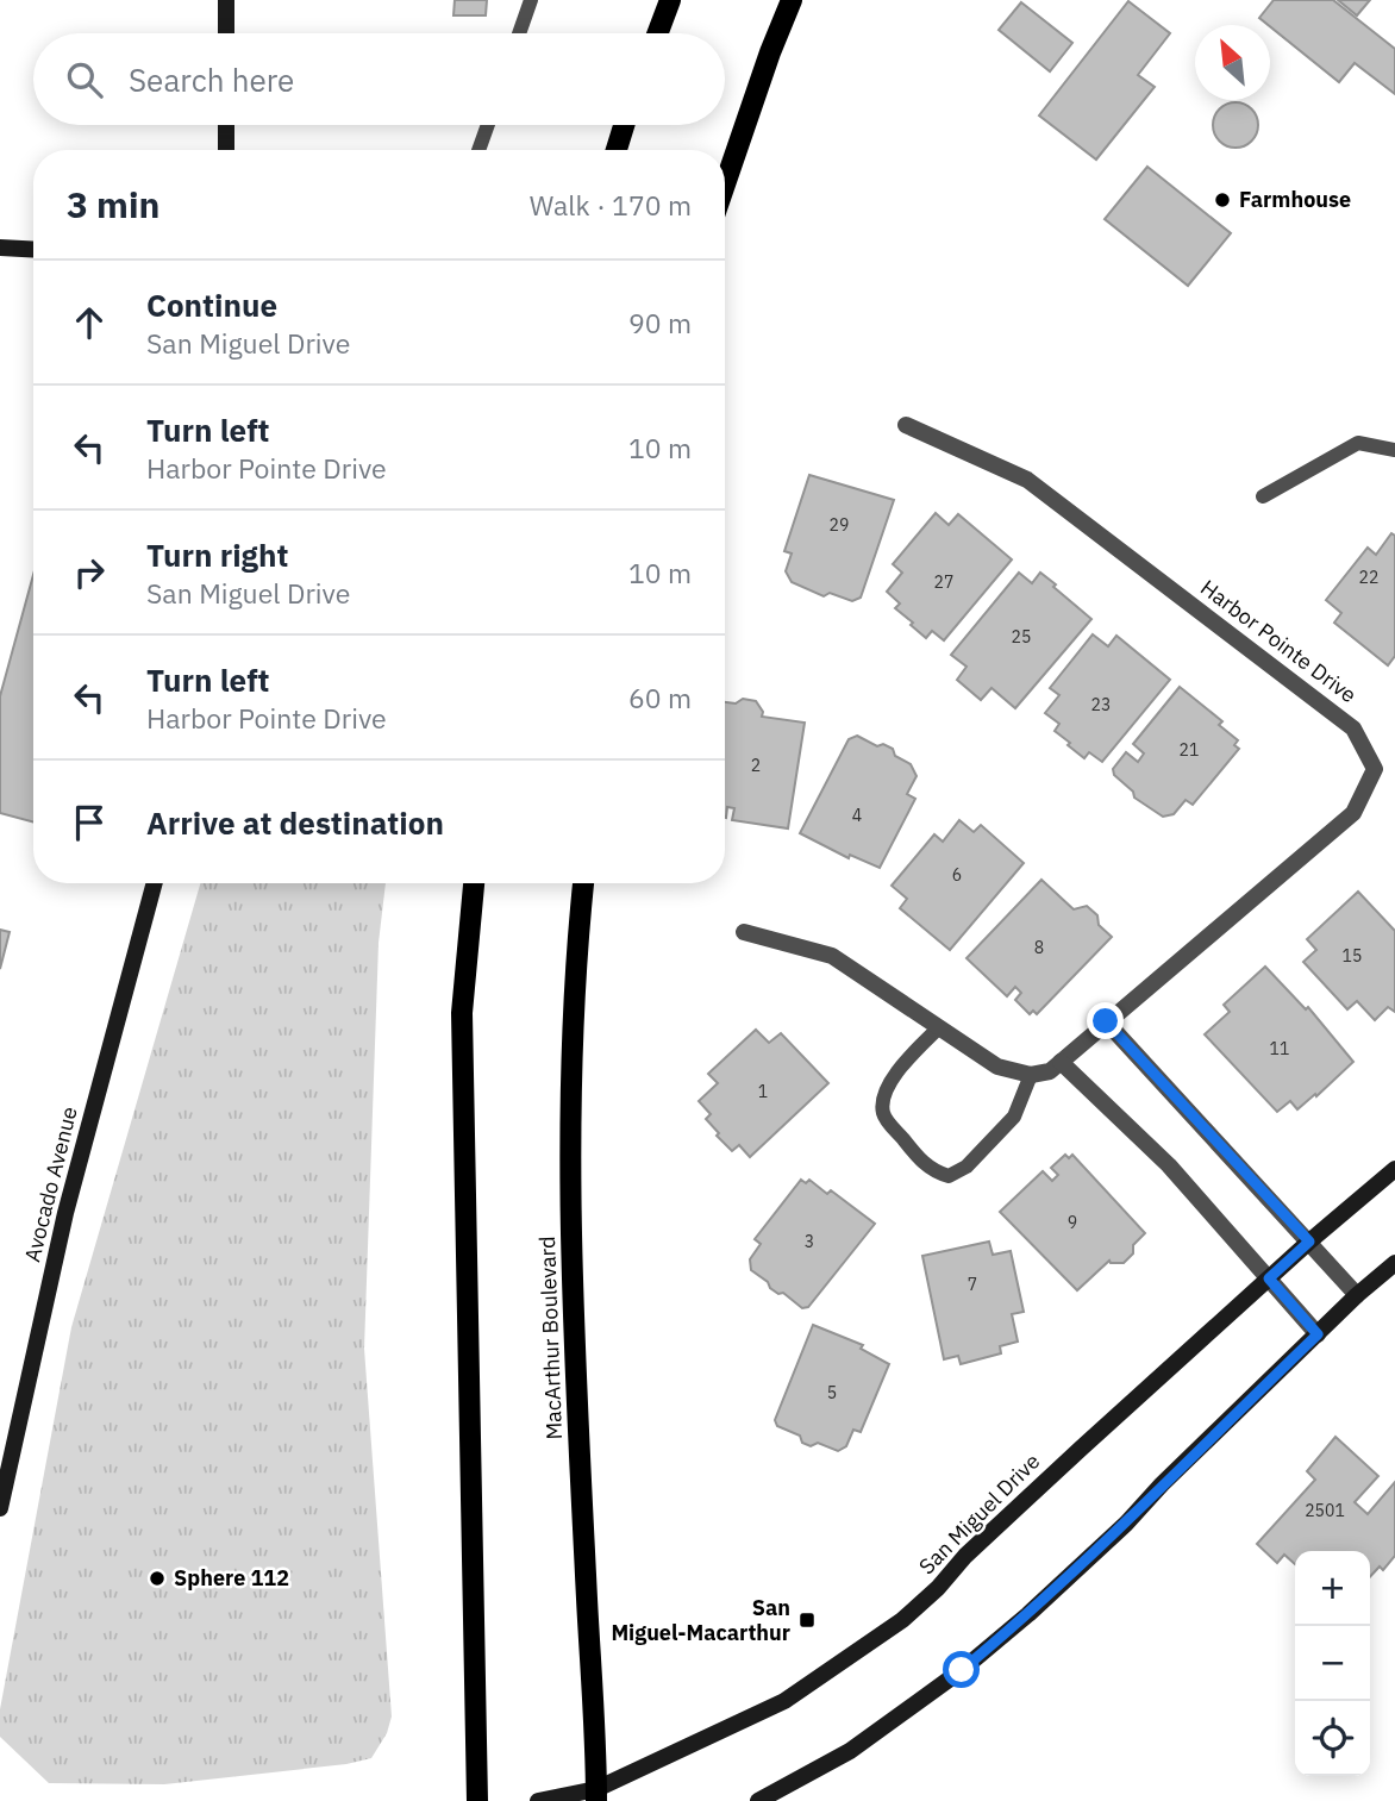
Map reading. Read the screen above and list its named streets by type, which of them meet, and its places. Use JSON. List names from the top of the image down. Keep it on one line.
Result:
{"streets":{"main road":["Avocado Avenue","MacArthur Boulevard","San Miguel Drive"],"street":["Harbor Pointe Drive"]},"crossings":[["MacArthur Boulevard","San Miguel Drive"]],"places":{"other":["Farmhouse","Sphere 112"],"transit":["San Miguel-Macarthur"]},"house_numbers":["29","22","27","25","23","21","2","4","6","8","15","11","1","9","3","7","5","2501"],"north":"top left","page":{"search":"Search here","heading":["3 min","Walk · 170 m"],"list":[["Continue","San Miguel Drive","90 m"],["Turn left","Harbor Pointe Drive","10 m"],["Turn right","San Miguel Drive","10 m"],["Turn left","Harbor Pointe Drive","60 m"],"Arrive at destination"],"map_buttons":["+","−"]}}
